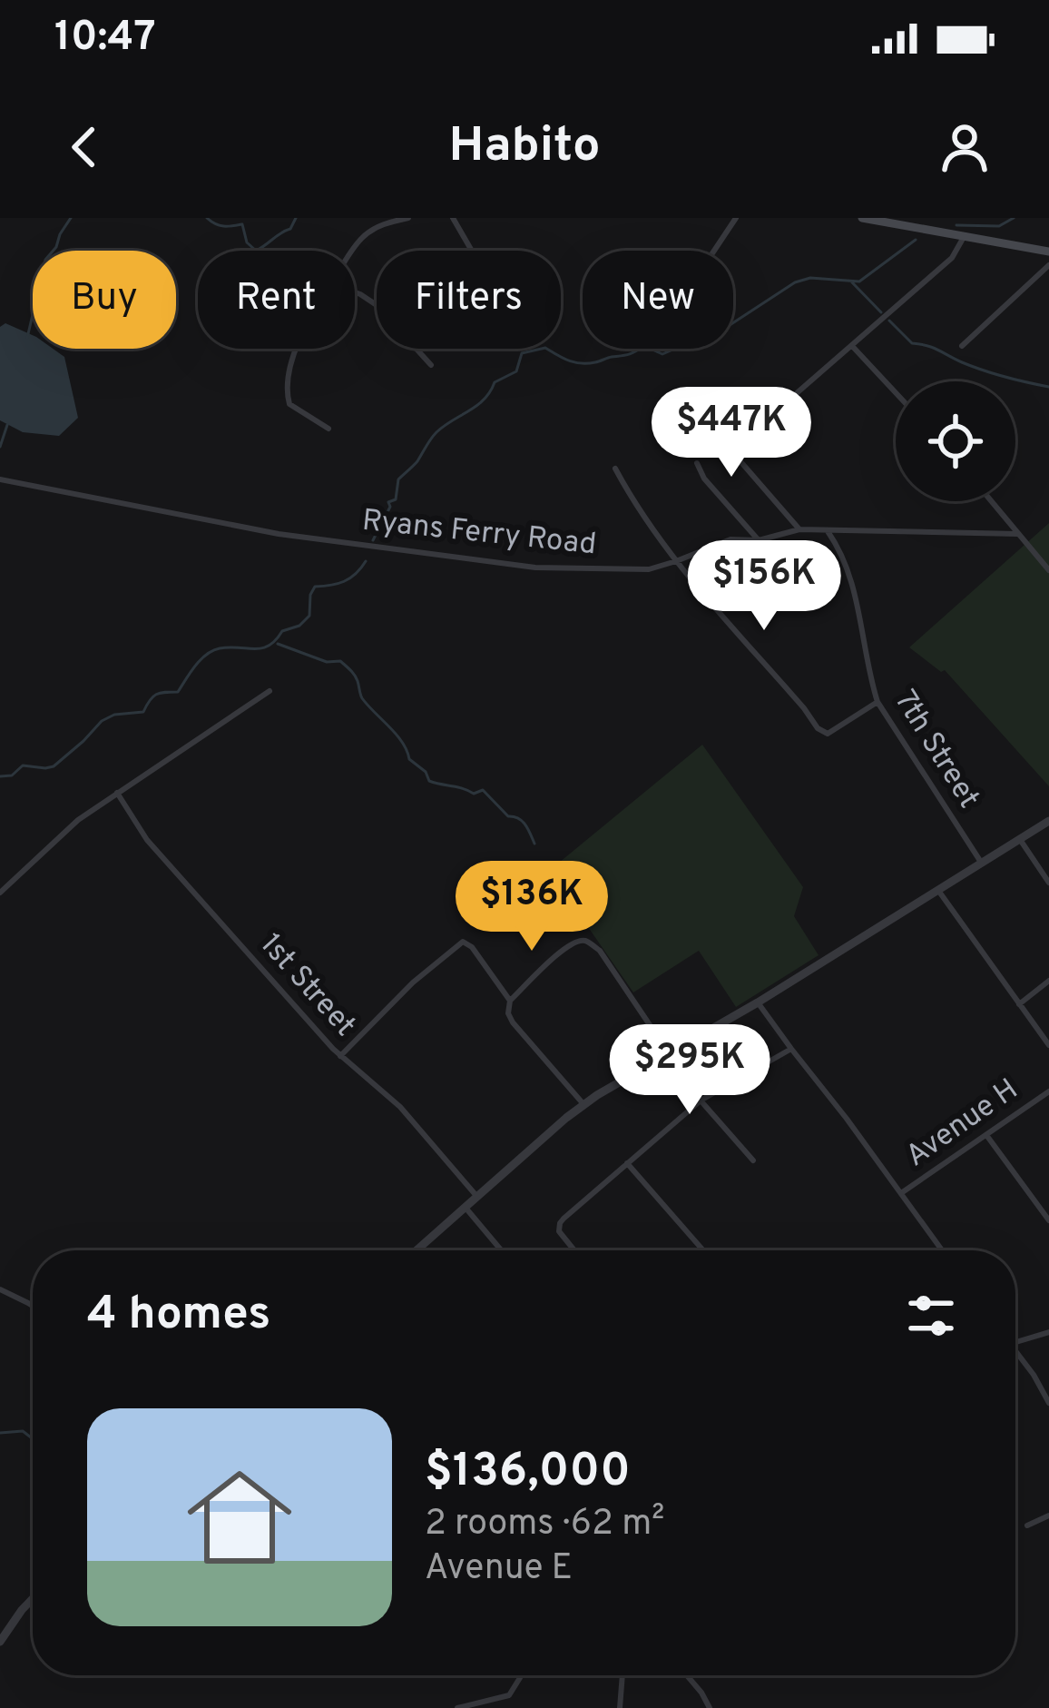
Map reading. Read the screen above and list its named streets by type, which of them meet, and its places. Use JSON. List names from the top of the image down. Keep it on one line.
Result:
{"streets":{"street":["Ryans Ferry Road","7th Street","1st Street","Avenue H"]},"crossings":[["Ryans Ferry Road","7th Street"]],"page":{"status":"10:47","header":"Habito","chip":["Buy","Rent","Filters","New"],"price":["$447K","$156K","$136K","$295K"],"heading":"4 homes","list":[{"name":"$136,000","note":"2 rooms · 62 m² · Avenue E"}]}}
